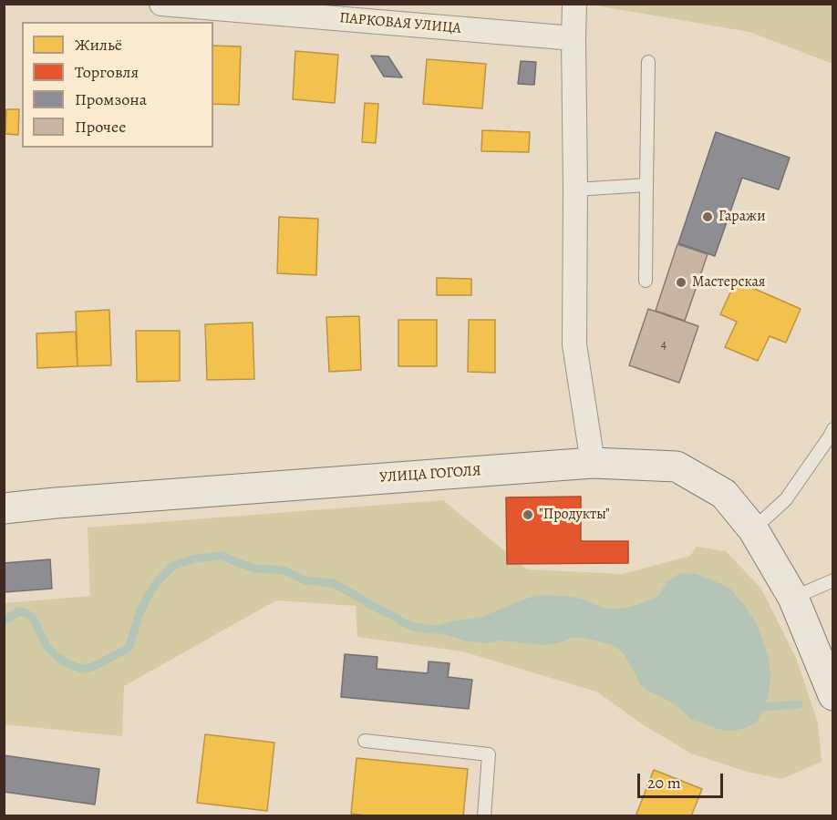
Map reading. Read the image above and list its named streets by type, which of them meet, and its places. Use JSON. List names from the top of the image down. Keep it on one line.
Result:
{"streets":{"main road":["УЛИЦА ГОГОЛЯ"],"street":["ПАРКОВАЯ УЛИЦА"]},"places":["Гаражи","Мастерская","\"Продукты\""],"house_numbers":["4"],"legend":["Жильё","Торговля","Промзона","Прочее"],"scale_bar":"20 m"}
